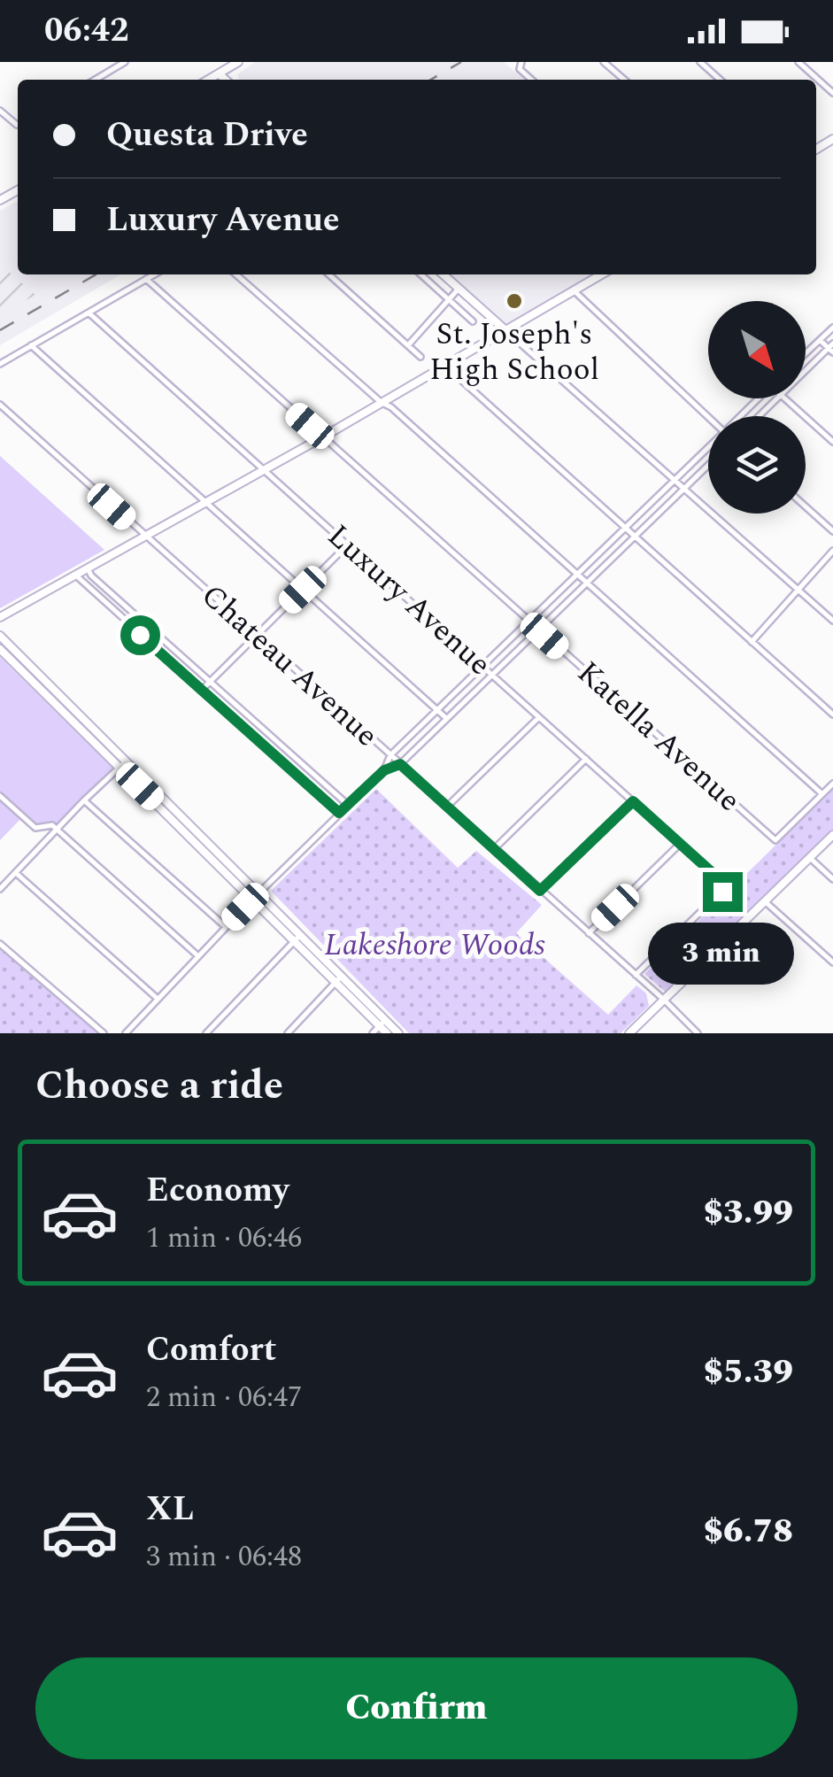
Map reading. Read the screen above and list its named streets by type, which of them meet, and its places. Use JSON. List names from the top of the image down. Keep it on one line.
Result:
{"streets":{"street":["Luxury Avenue","Chateau Avenue","Katella Avenue"]},"crossings":[["Luxury Avenue","Chateau Avenue"]],"parks":["Lakeshore Woods"],"places":["St. Joseph's High School"],"north":"bottom right","page":{"status":"06:42","banner":["Questa Drive","Luxury Avenue"],"bubble":"3 min","heading":"Choose a ride","list":[{"name":"Economy","note":"1 min · 06:46","value":"$3.99"},{"name":"Comfort","note":"2 min · 06:47","value":"$5.39"},{"name":"XL","note":"3 min · 06:48","value":"$6.78"}],"buttons":"Confirm"}}
